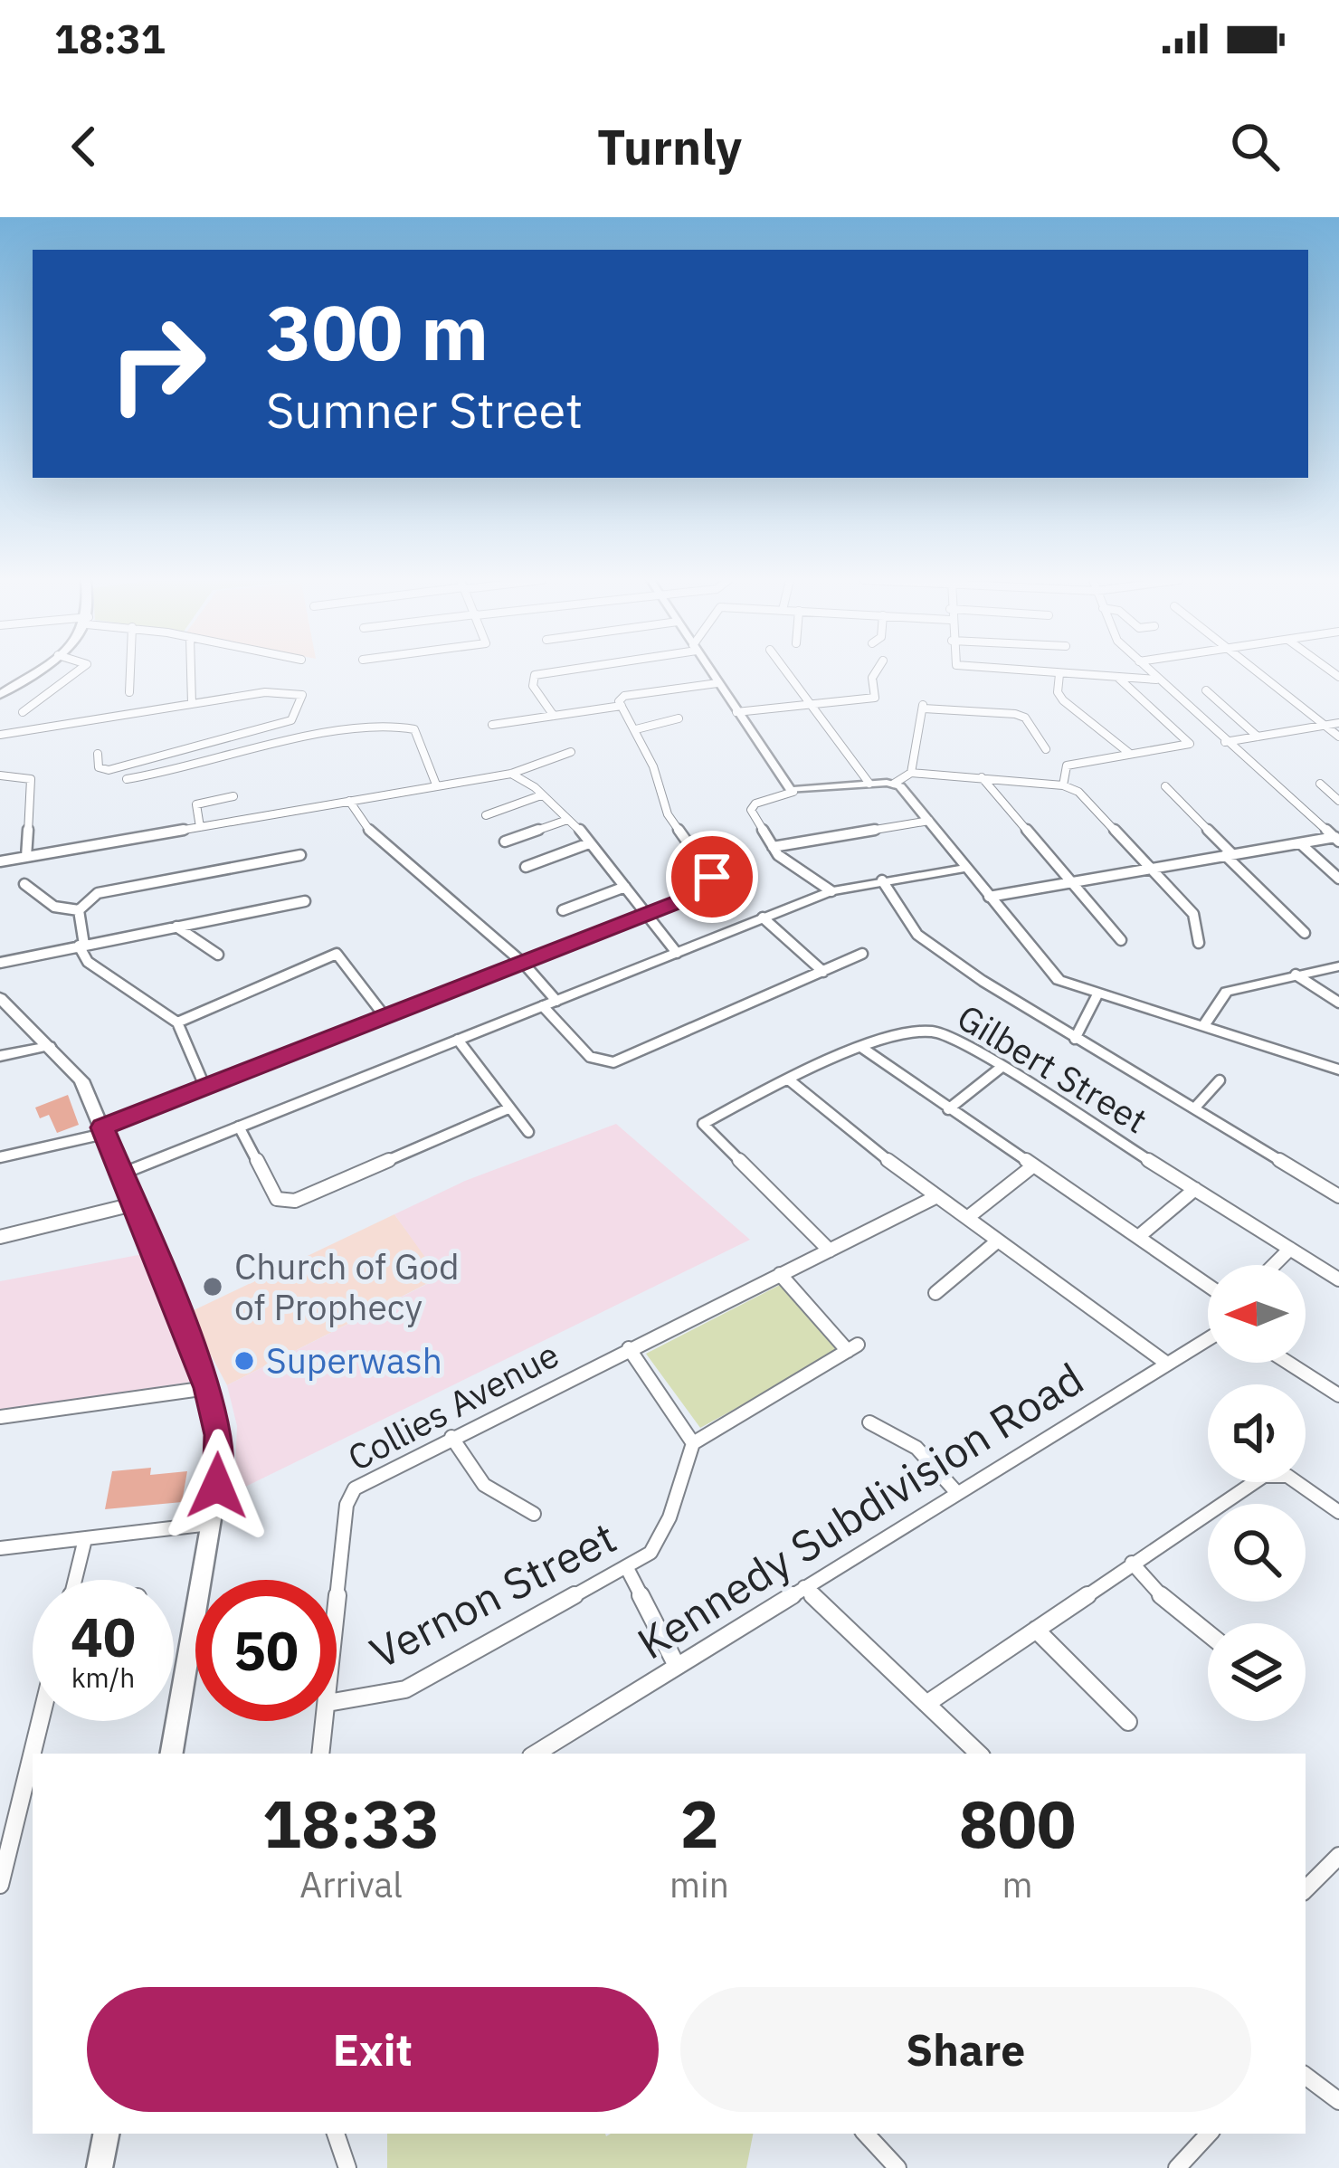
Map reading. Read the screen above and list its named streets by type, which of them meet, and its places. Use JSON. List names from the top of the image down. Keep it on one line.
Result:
{"streets":{"street":["Gilbert Street","Collies Avenue","Kennedy Subdivision Road","Vernon Street"]},"crossings":[["Gilbert Street","Collies Avenue"]],"places":["Church of God of Prophecy","Superwash"],"north":"left","page":{"status":"18:31","header":"Turnly","turn":["300 m","Sumner Street"],"speed":"40 km/h","limit":"50","eta":["18:33","Arrival","2","min","800","m"],"buttons":["Exit","Share"]}}
